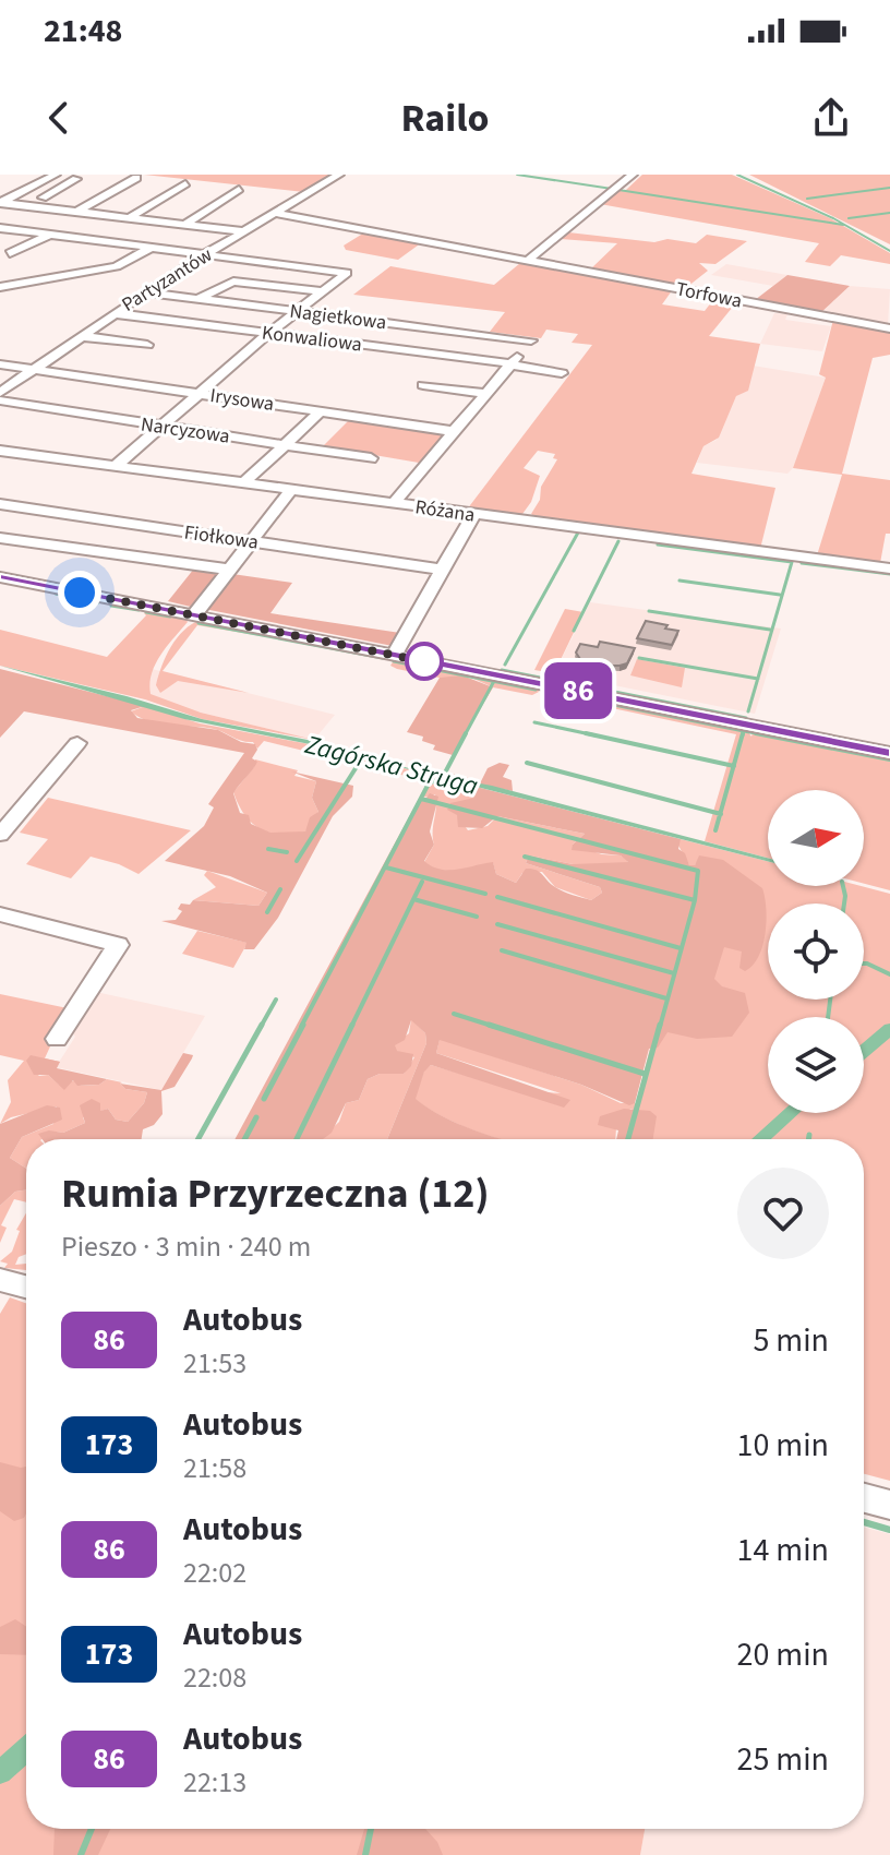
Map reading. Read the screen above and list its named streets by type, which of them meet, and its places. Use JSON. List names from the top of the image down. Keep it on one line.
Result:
{"streets":{"street":["Partyzantów","Torfowa","Nagietkowa","Konwaliowa","Irysowa","Narcyzowa","Różana","Fiołkowa"]},"crossings":[["Partyzantów","Torfowa"],["Partyzantów","Nagietkowa"],["Partyzantów","Konwaliowa"],["Partyzantów","Irysowa"],["Nagietkowa","Konwaliowa"]],"water":["Zagórska Struga"],"lines":["bus line 86"],"north":"right","page":{"status":"21:48","header":"Railo","on_map":"86","heading":["Rumia Przyrzeczna (12)","Pieszo · 3 min · 240 m"],"list":[{"mark":"86","name":"Autobus","note":"21:53","value":"5 min"},{"mark":"173","name":"Autobus","note":"21:58","value":"10 min"},{"mark":"86","name":"Autobus","note":"22:02","value":"14 min"},{"mark":"173","name":"Autobus","note":"22:08","value":"20 min"},{"mark":"86","name":"Autobus","note":"22:13","value":"25 min"}]}}
